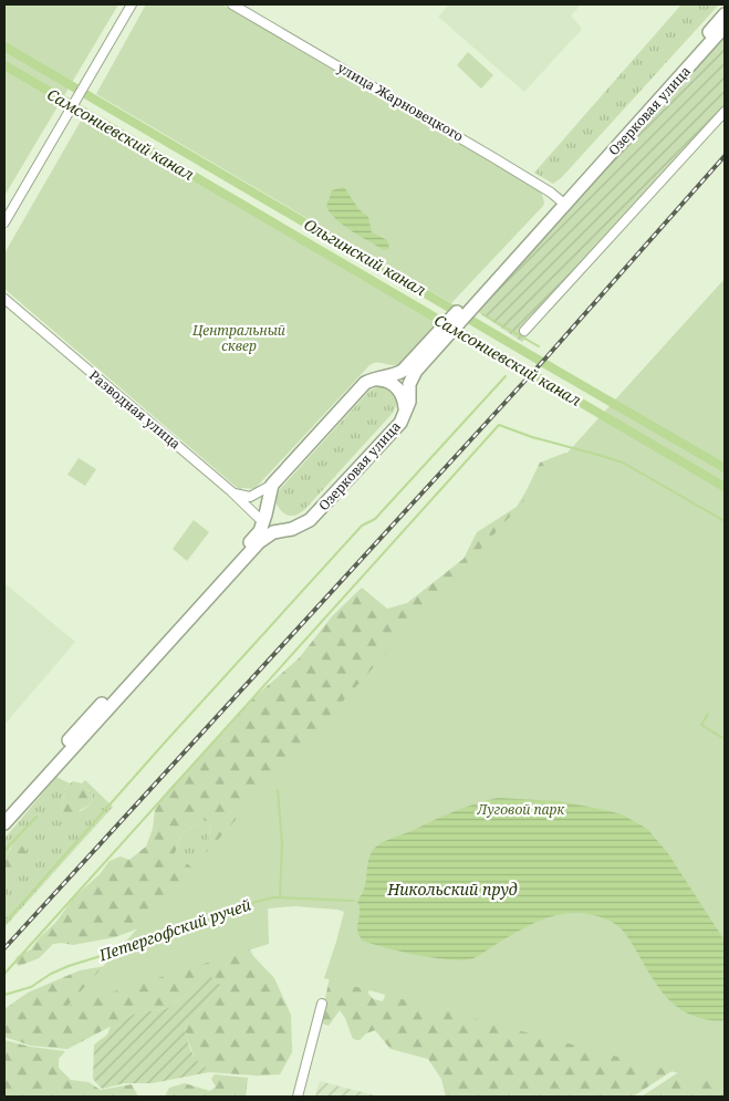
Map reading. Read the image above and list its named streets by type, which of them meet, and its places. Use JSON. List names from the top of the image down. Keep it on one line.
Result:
{"streets":{"street":["улица Жарновецкого","Озерковая улица","Разводная улица"]},"crossings":[["улица Жарновецкого","Озерковая улица"],["Озерковая улица","Разводная улица"]],"water":["Самсониевский канал","Ольгинский канал","Никольский пруд","Петергофский ручей"],"parks":["Центральный сквер","Луговой парк"]}
